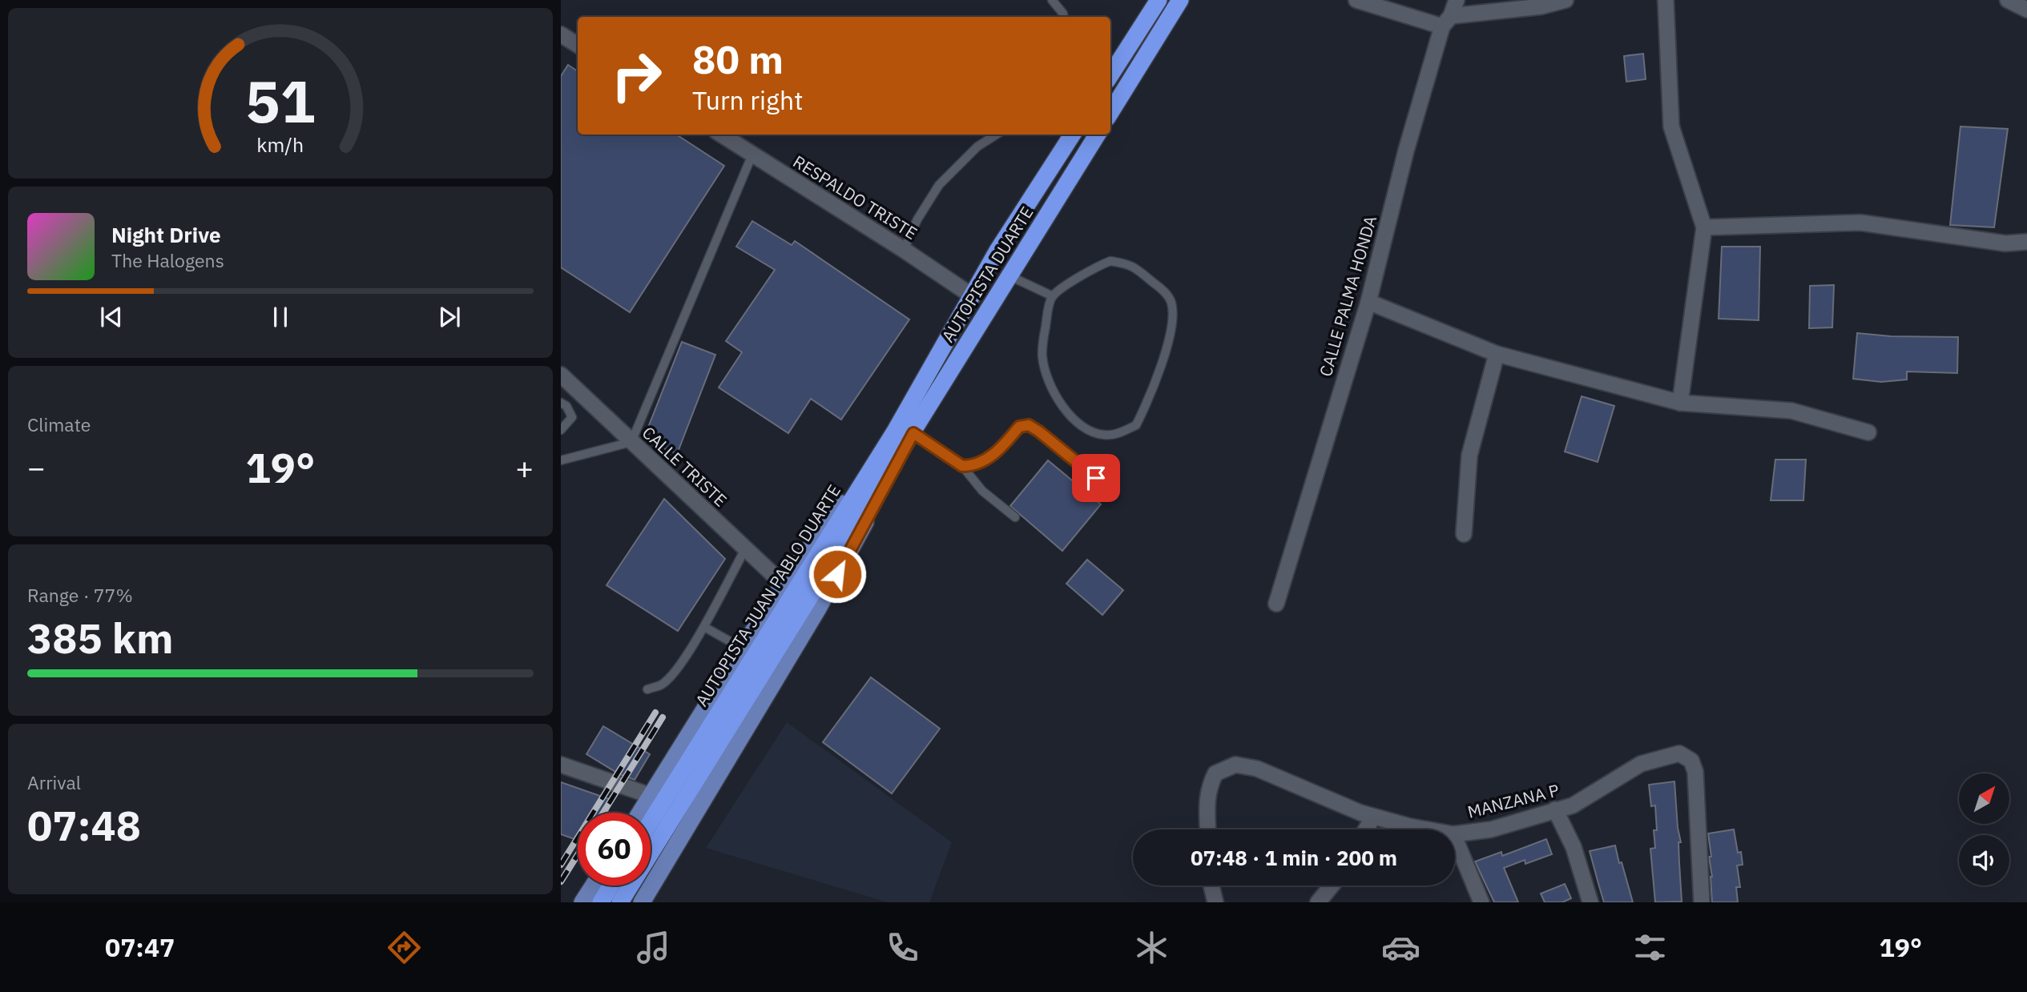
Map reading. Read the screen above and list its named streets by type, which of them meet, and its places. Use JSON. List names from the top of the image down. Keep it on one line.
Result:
{"streets":{"highway":["AUTOPISTA DUARTE"],"street":["RESPALDO TRISTE","CALLE PALMA HONDA","CALLE TRISTE","MANZANA P"]},"crossings":[["RESPALDO TRISTE","AUTOPISTA DUARTE"]],"north":"top right","page":{"turn":["80 m","Turn right"],"song":["Night Drive","The Halogens"],"tile":["Climate",["Range · 77%","385 km"],["Arrival","07:48"]],"heat":["−","19°","+"],"limit":"60","trip":"07:48 · 1 min · 200 m","tabs":["07:47","19°"],"gauge":["51","km/h"]}}
